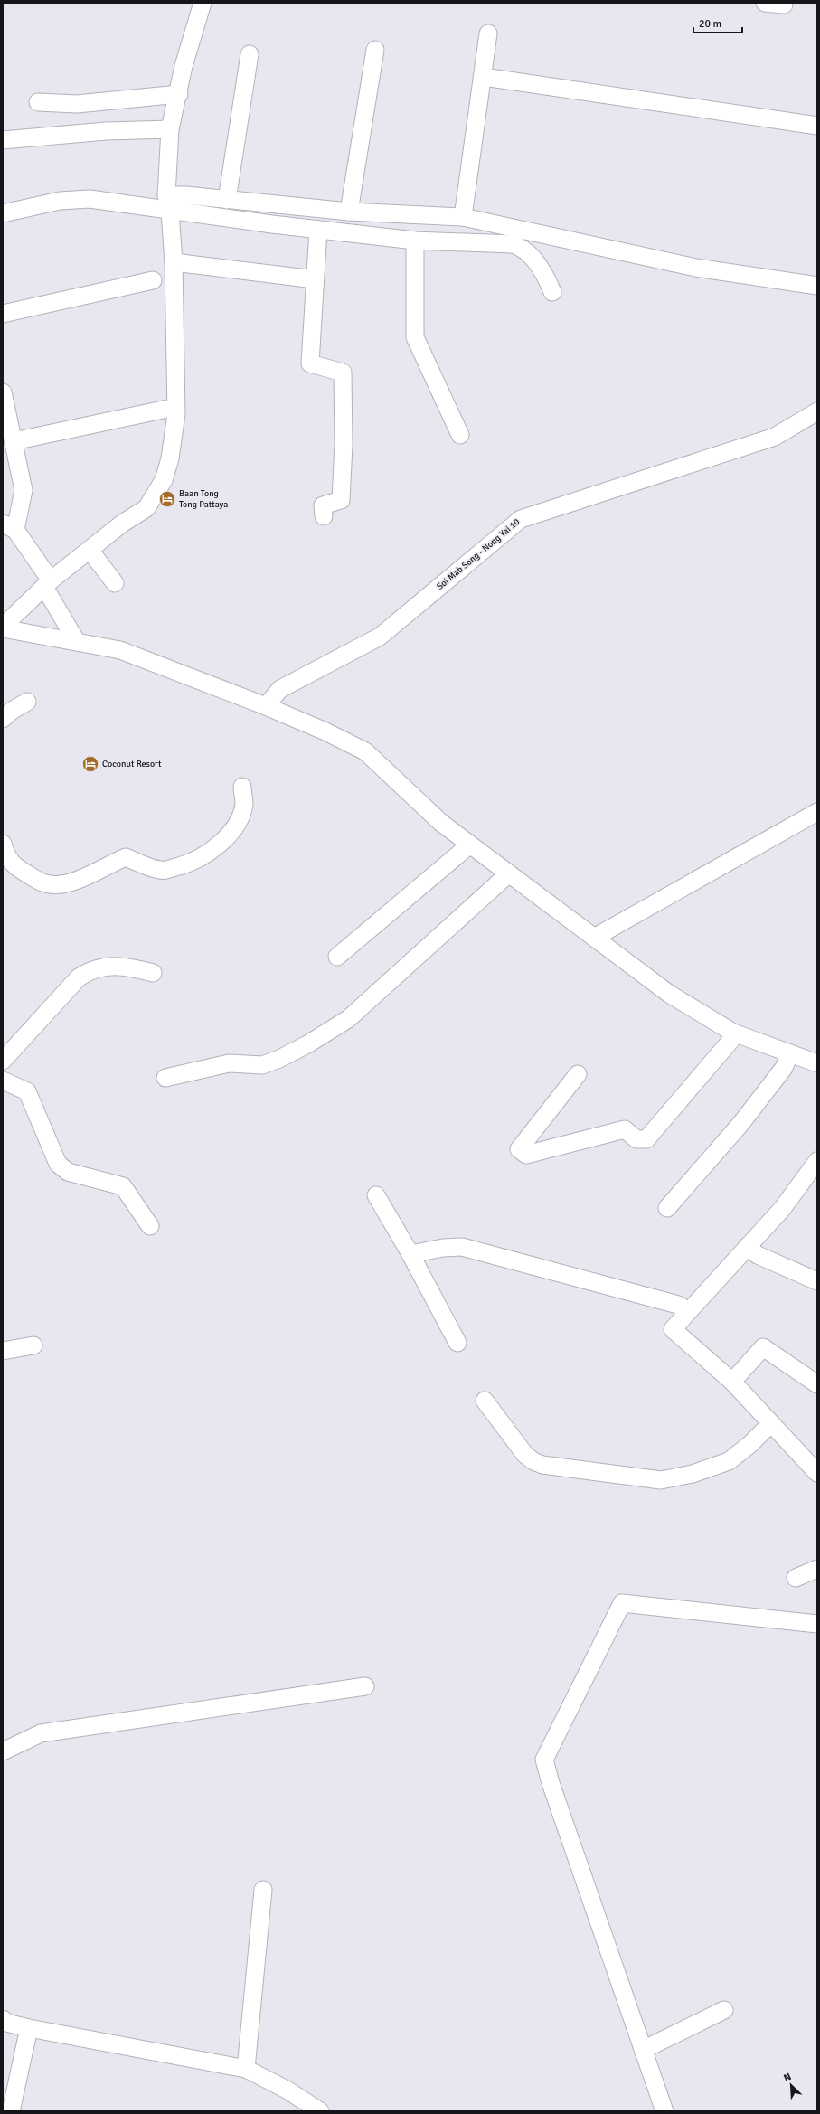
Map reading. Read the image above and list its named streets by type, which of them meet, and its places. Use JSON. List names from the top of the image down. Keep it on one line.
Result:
{"streets":{"street":["Soi Mab Song - Nong Yai 10"]},"places":{"hotel":["Baan Tong Tong Pattaya","Coconut Resort"]},"scale_bar":"20 m","north":"top left"}
